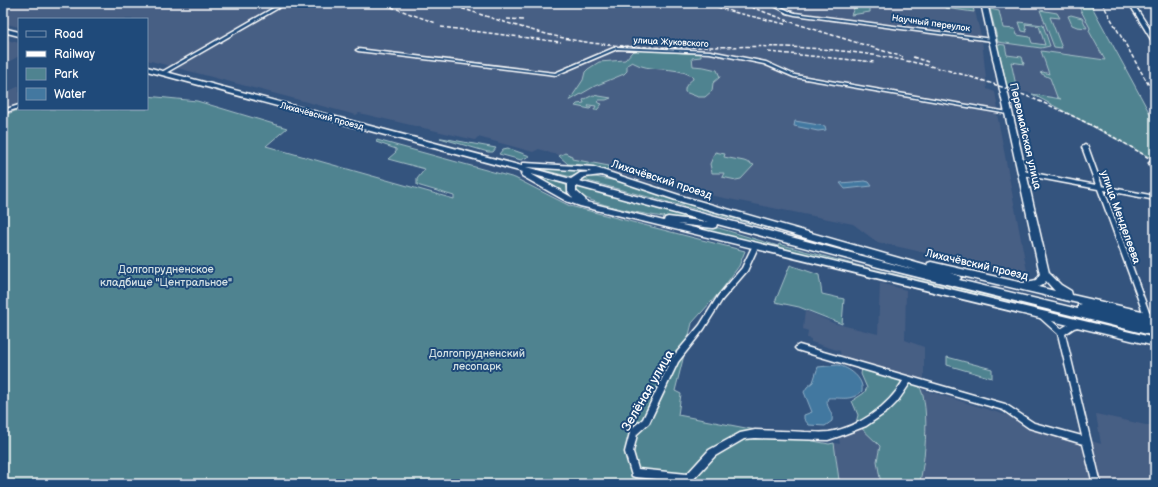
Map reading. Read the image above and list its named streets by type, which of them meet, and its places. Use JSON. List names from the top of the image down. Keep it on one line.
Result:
{"streets":{"main road":["Лихачёвский проезд","Первомайская улица"],"street":["Научный переулок","улица Жуковского","улица Менделеева","Зелёная улица"]},"crossings":[["Научный переулок","Первомайская улица"],["улица Жуковского","Первомайская улица"]],"parks":["Долгопрудненское кладбище \"Центральное\"","Долгопрудненский лесопарк"],"legend":["Road","Railway","Park","Water"]}
